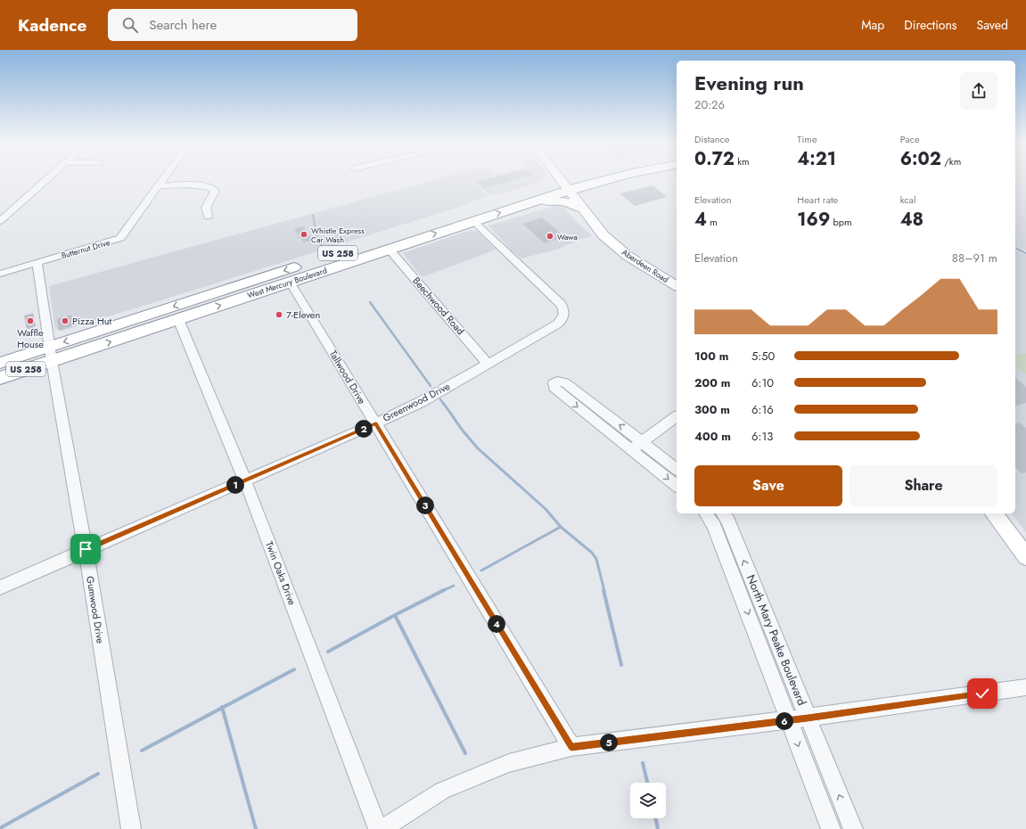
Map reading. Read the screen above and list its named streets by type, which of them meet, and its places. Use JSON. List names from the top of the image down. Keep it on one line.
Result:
{"streets":{"highway":["US 258","West Mercury Boulevard"],"main road":["Aberdeen Road"],"street":["Butternut Drive","Beechwood Road","Tallwood Drive","Greenwood Drive","Twin Oaks Drive","Gumwood Drive","North Mary Peake Boulevard"]},"crossings":[["Butternut Drive","Gumwood Drive"],["Aberdeen Road","West Mercury Boulevard"],["West Mercury Boulevard","Beechwood Road"],["West Mercury Boulevard","Tallwood Drive"],["West Mercury Boulevard","Greenwood Drive"],["West Mercury Boulevard","Twin Oaks Drive"],["West Mercury Boulevard","Gumwood Drive"],["Beechwood Road","Greenwood Drive"],["Tallwood Drive","Greenwood Drive"],["Greenwood Drive","Twin Oaks Drive"],["Greenwood Drive","Gumwood Drive"]],"places":["Whistle Express Car Wash","Wawa","7-Eleven","Waffle House","Pizza Hut"],"page":{"header":"Kadence","search":"Search here","nav":["Map","Directions","Saved"],"heading":["Evening run","20:26"],"stats":[["Distance","0.72 km"],["Time","4:21"],["Pace","6:02 /km"],["Elevation","4 m"],["Heart rate","169 bpm"],["kcal","48"]],"chart":["Elevation","88–91 m"],"list":[{"name":"100 m","note":"5:50"},{"name":"200 m","note":"6:10"},{"name":"300 m","note":"6:16"},{"name":"400 m","note":"6:13"}],"pins":["2","1","3","4","6","5"],"buttons":["Save","Share"]}}
